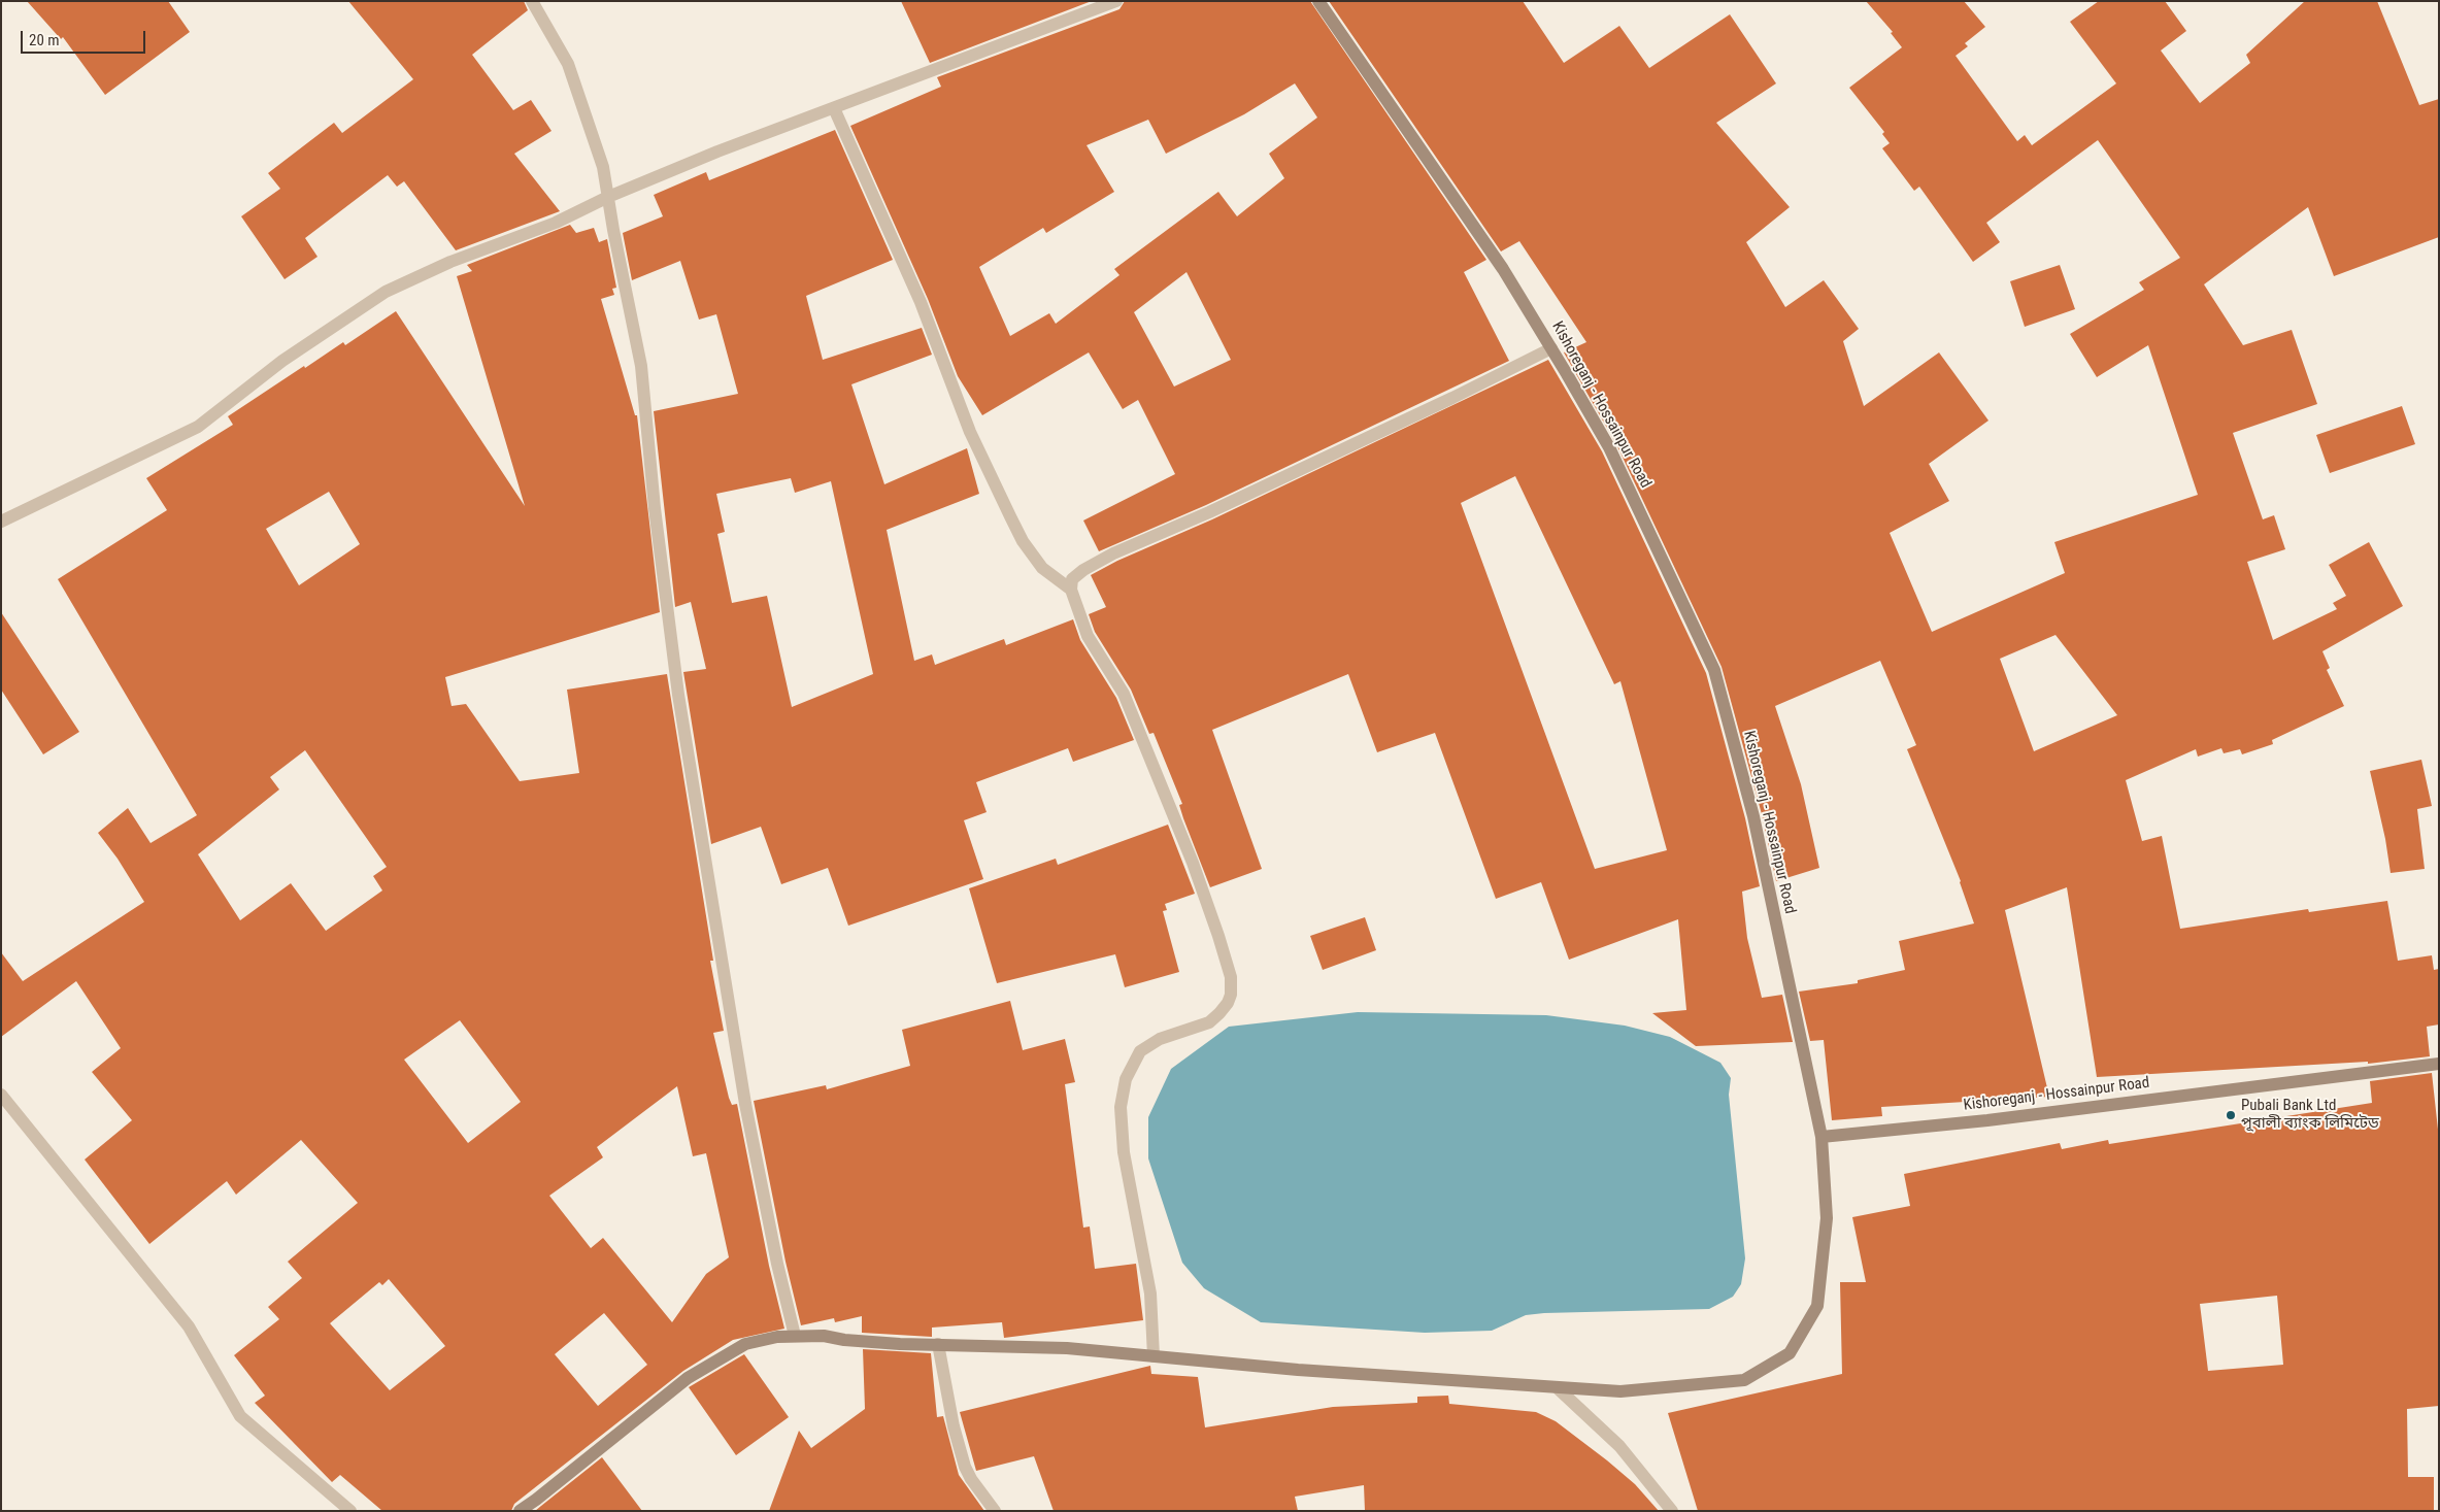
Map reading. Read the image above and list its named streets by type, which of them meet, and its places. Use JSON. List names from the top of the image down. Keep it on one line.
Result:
{"streets":{"main road":["Kishoreganj - Hossainpur Road"]},"places":["Pubali Bank Ltd পূবালী ব্যাংক লিমিটেড"],"scale_bar":"20 m"}
